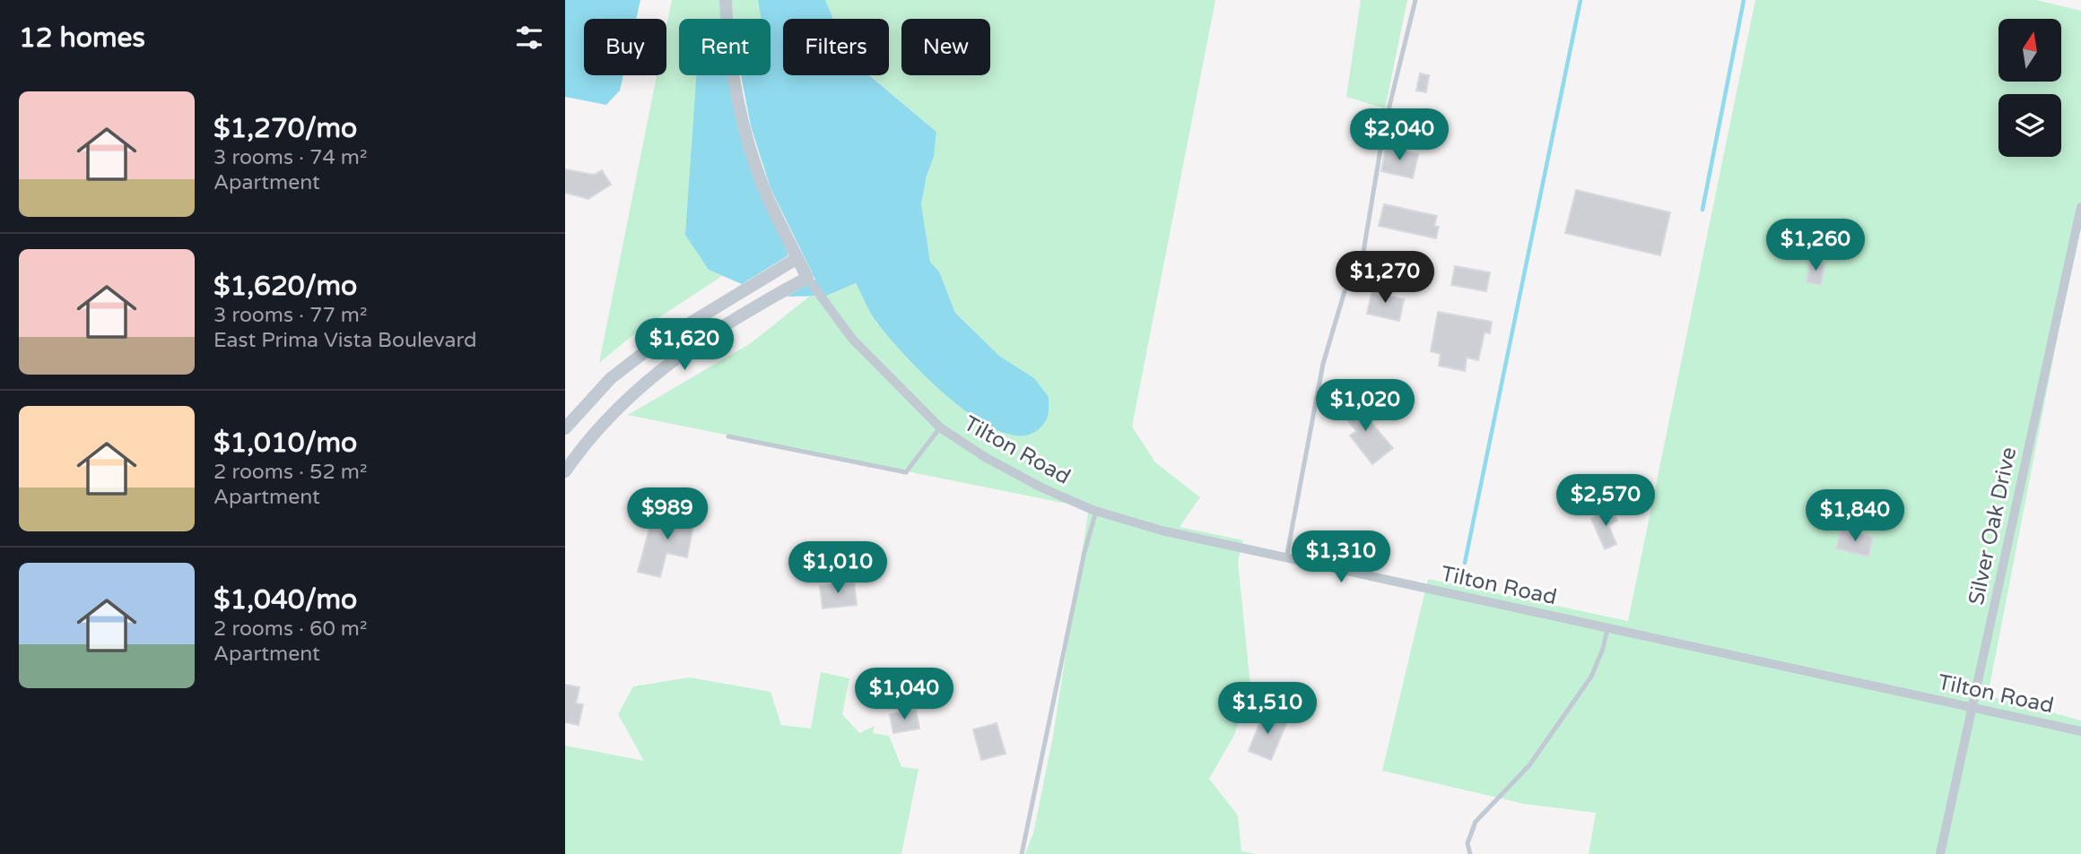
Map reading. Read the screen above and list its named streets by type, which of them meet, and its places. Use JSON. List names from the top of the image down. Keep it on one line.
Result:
{"streets":{"street":["Tilton Road","Silver Oak Drive"]},"crossings":[["Tilton Road","Silver Oak Drive"]],"north":"top","page":{"heading":"12 homes","chip":["Buy","Rent","Filters","New"],"list":[{"name":"$1,270/mo","note":"3 rooms · 74 m² · Apartment"},{"name":"$1,620/mo","note":"3 rooms · 77 m² · East Prima Vista Boulevard"},{"name":"$1,010/mo","note":"2 rooms · 52 m² · Apartment"},{"name":"$1,040/mo","note":"2 rooms · 60 m² · Apartment"}],"price":["$2,040","$1,260","$1,270","$1,620","$1,020","$2,570","$989","$1,840","$1,310","$1,010","$1,040","$1,510"]}}
